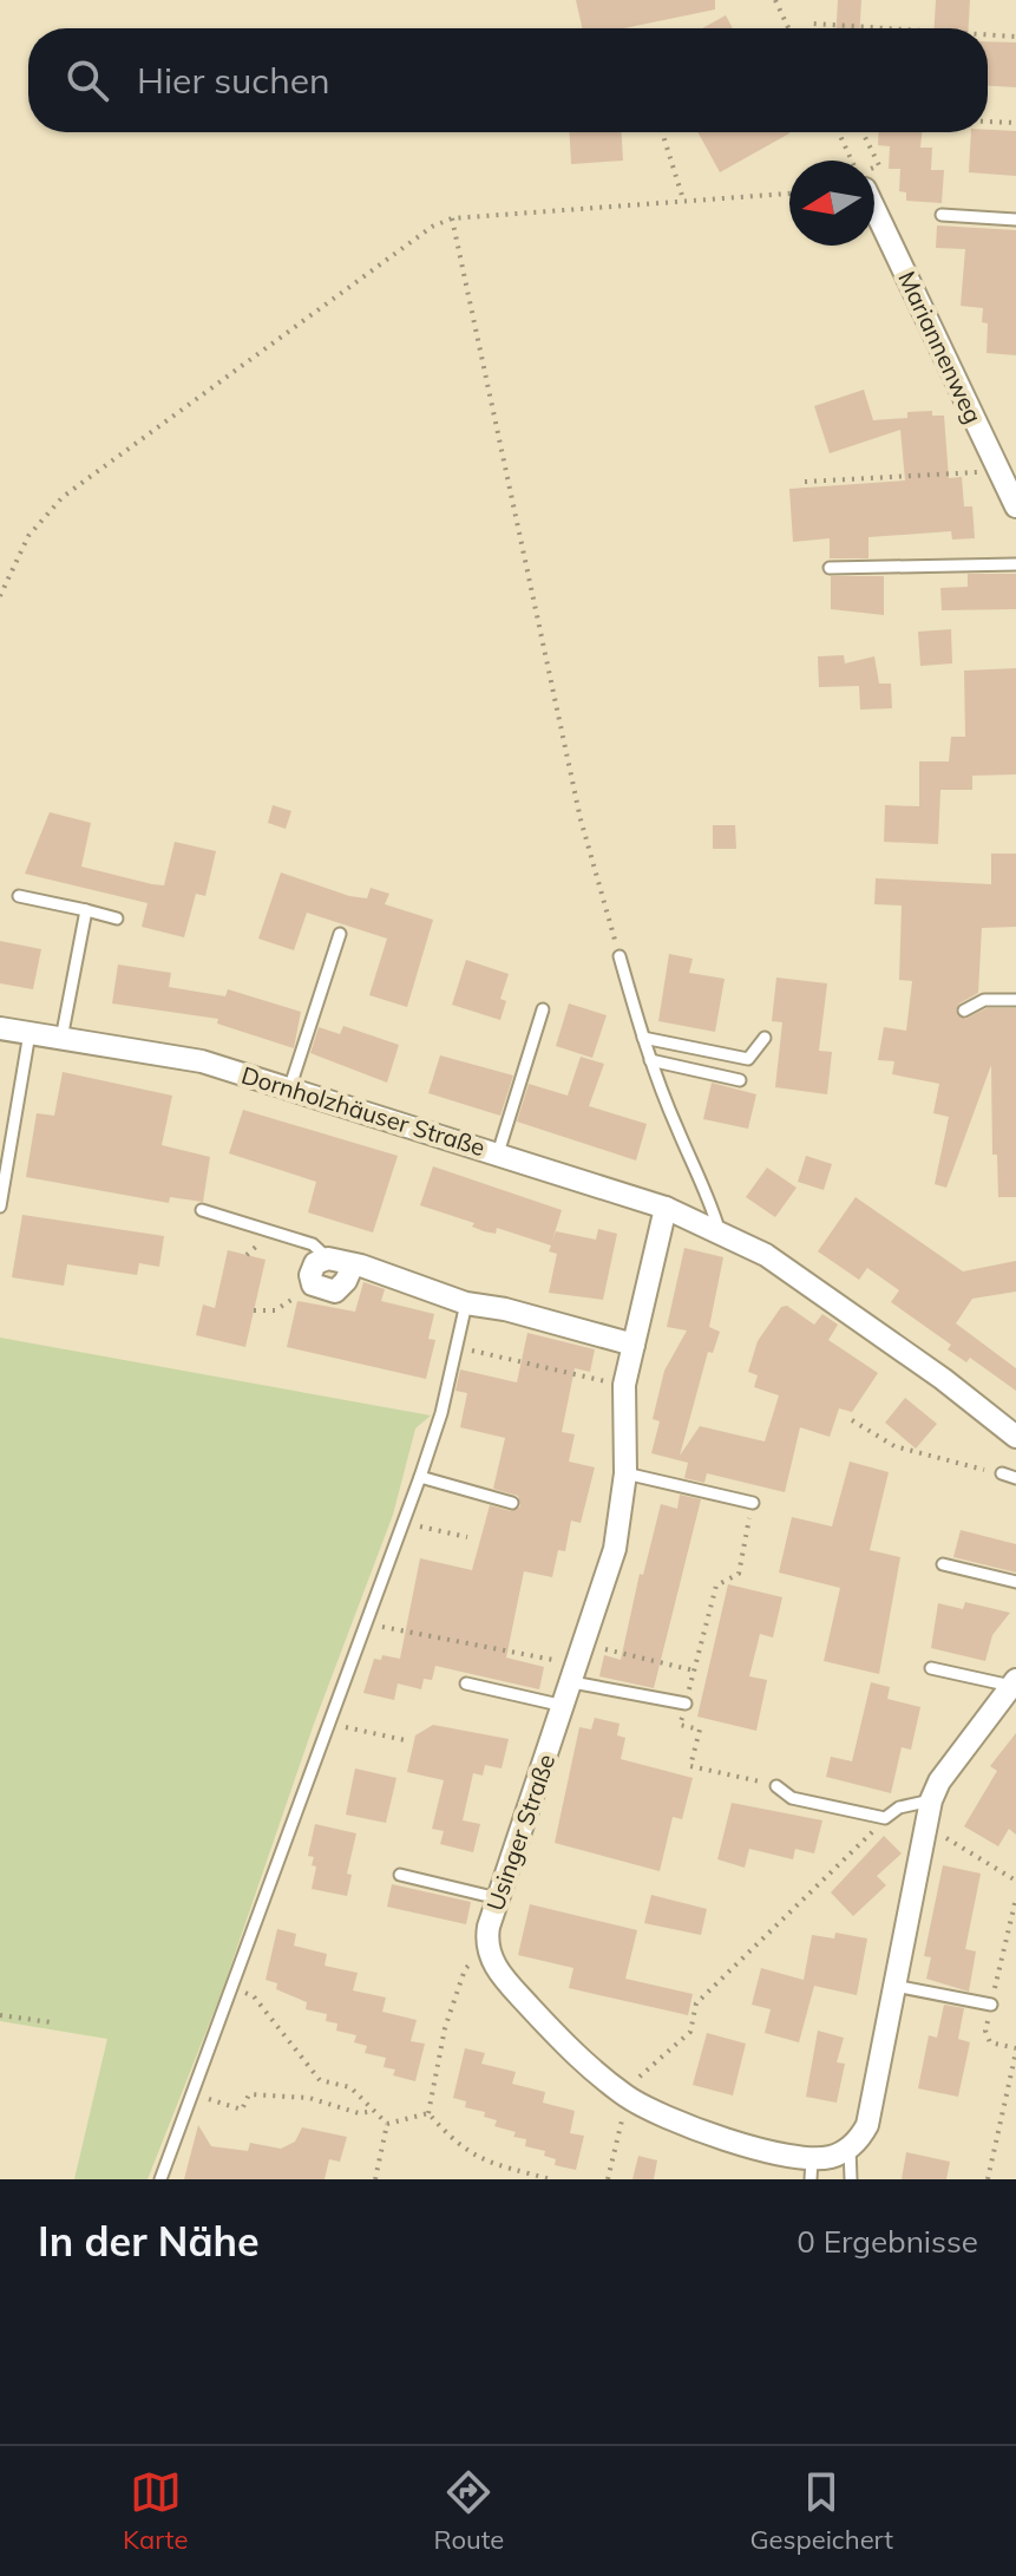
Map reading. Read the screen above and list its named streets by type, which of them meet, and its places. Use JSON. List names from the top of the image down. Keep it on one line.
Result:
{"streets":{"street":["Mariannenweg","Dornholzhäuser Straße","Usinger Straße"]},"crossings":[["Dornholzhäuser Straße","Usinger Straße"]],"north":"left","page":{"search":"Hier suchen","heading":["In der Nähe","0 Ergebnisse"],"nav":["Karte","Route","Gespeichert"]}}
